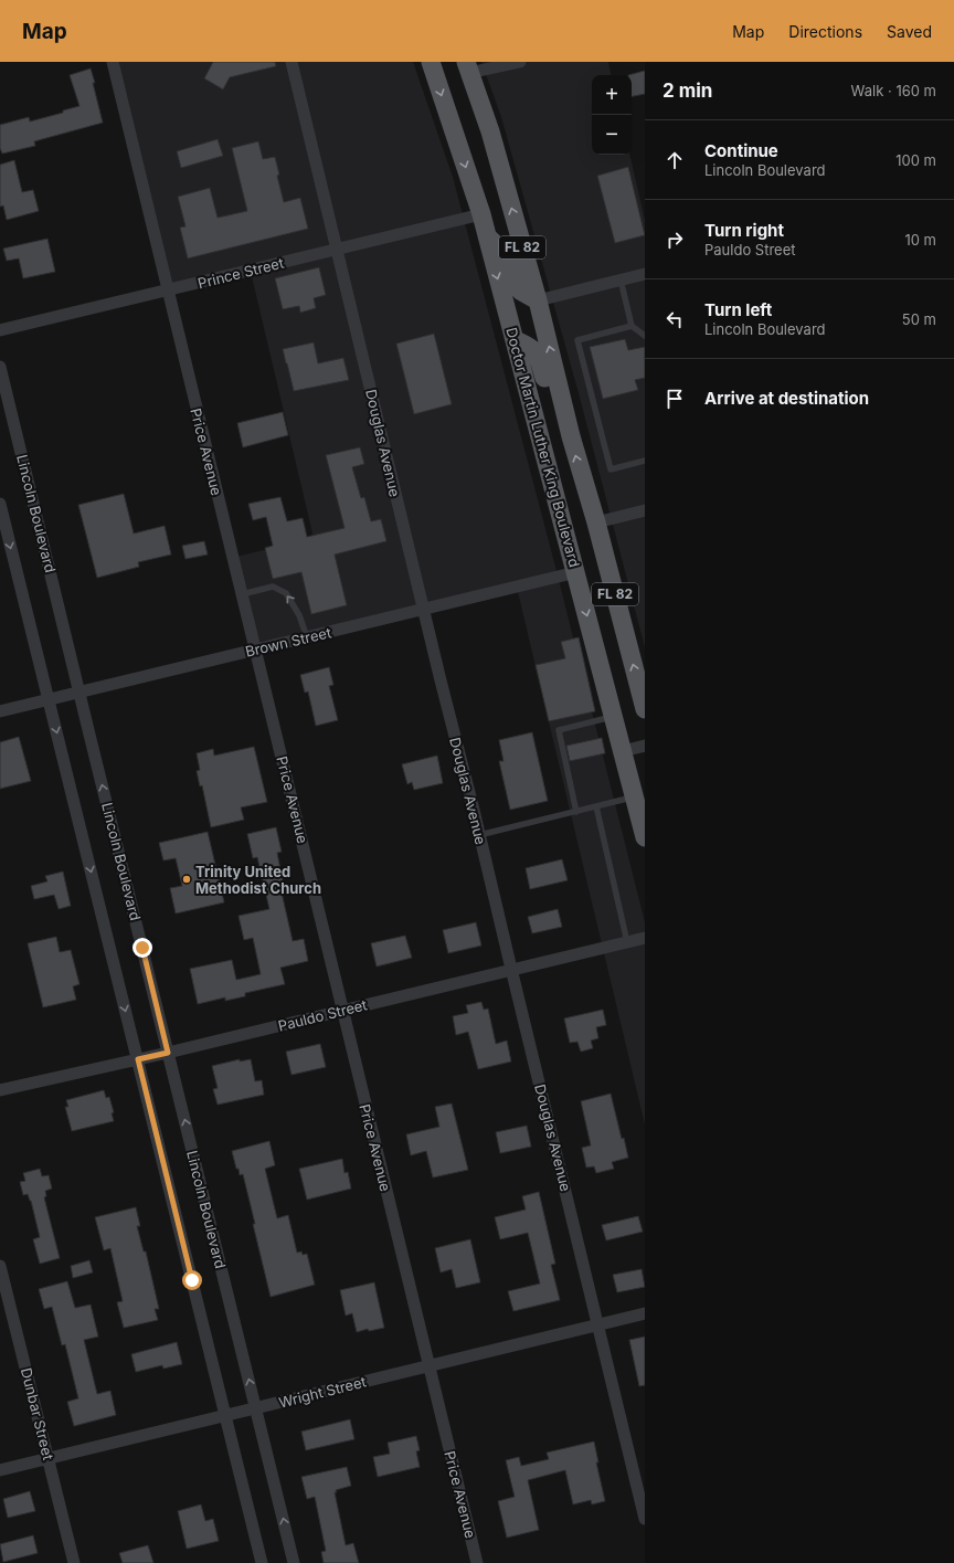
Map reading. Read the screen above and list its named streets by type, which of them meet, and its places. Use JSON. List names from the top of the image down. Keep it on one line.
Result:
{"streets":{"main road":["FL 82","Doctor Martin Luther King Boulevard"],"street":["Prince Street","Douglas Avenue","Price Avenue","Lincoln Boulevard","Brown Street","Pauldo Street","Wright Street","Dunbar Street"]},"crossings":[["Prince Street","Douglas Avenue"],["Prince Street","Doctor Martin Luther King Boulevard"],["Prince Street","Price Avenue"],["Douglas Avenue","Brown Street"],["Douglas Avenue","Pauldo Street"],["Douglas Avenue","Wright Street"],["Doctor Martin Luther King Boulevard","Brown Street"],["Price Avenue","Brown Street"],["Price Avenue","Pauldo Street"],["Price Avenue","Wright Street"],["Lincoln Boulevard","Brown Street"],["Lincoln Boulevard","Pauldo Street"],["Lincoln Boulevard","Wright Street"],["Wright Street","Dunbar Street"]],"places":["Trinity United Methodist Church"],"page":{"header":"Map","nav":["Map","Directions","Saved"],"heading":["2 min","Walk · 160 m"],"map_buttons":["+","−"],"list":[["Continue","Lincoln Boulevard","100 m"],["Turn right","Pauldo Street","10 m"],["Turn left","Lincoln Boulevard","50 m"],"Arrive at destination"]}}
